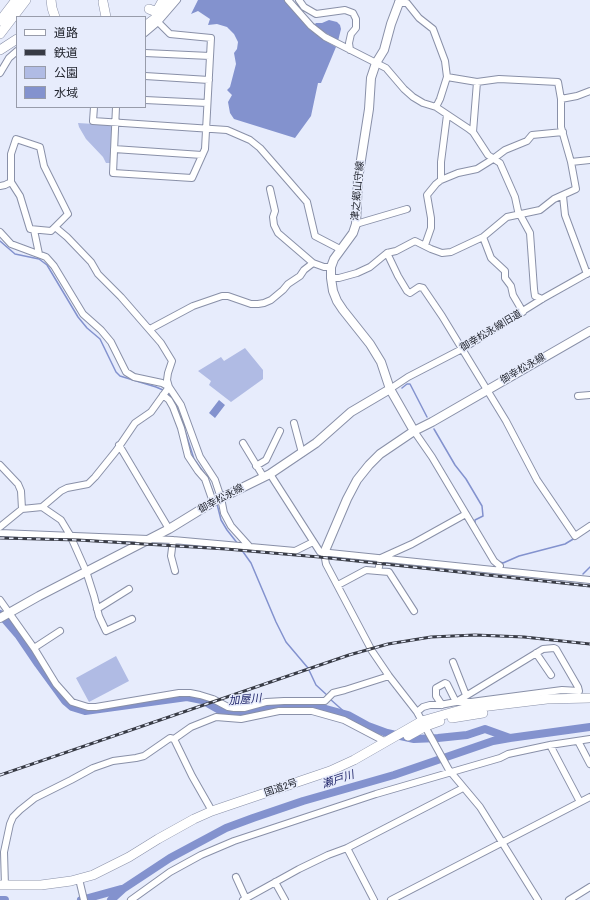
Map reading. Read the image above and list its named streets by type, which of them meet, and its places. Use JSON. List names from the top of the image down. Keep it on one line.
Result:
{"streets":{"highway":["国道2号"],"main road":["津之郷山守線","御幸松永線"],"street":["御幸松永線旧道"]},"crossings":[["津之郷山守線","御幸松永線旧道"],["津之郷山守線","御幸松永線"],["御幸松永線旧道","御幸松永線"]],"water":["加屋川","瀬戸川"],"legend":["道路","鉄道","公園","水域"]}
